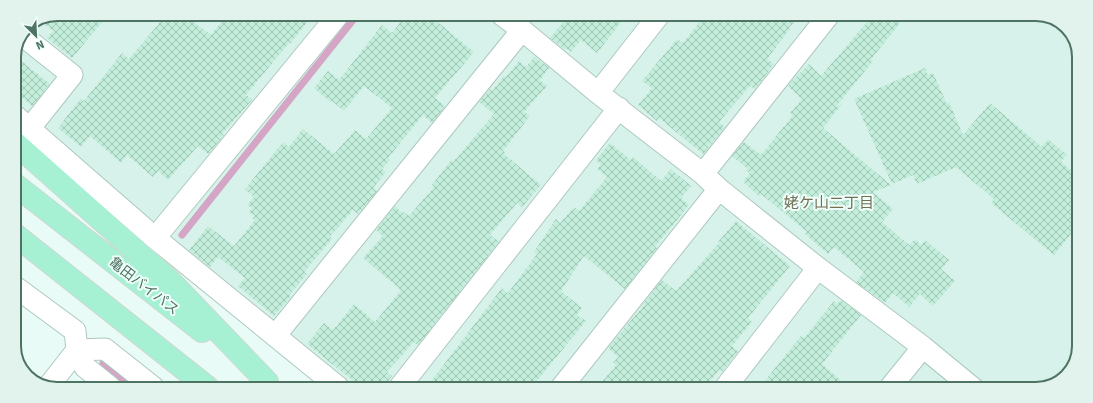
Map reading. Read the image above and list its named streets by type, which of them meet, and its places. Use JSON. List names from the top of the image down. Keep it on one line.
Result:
{"streets":{"highway":["亀田バイパス"]},"districts":["姥ケ山二丁目"],"north":"bottom right"}
